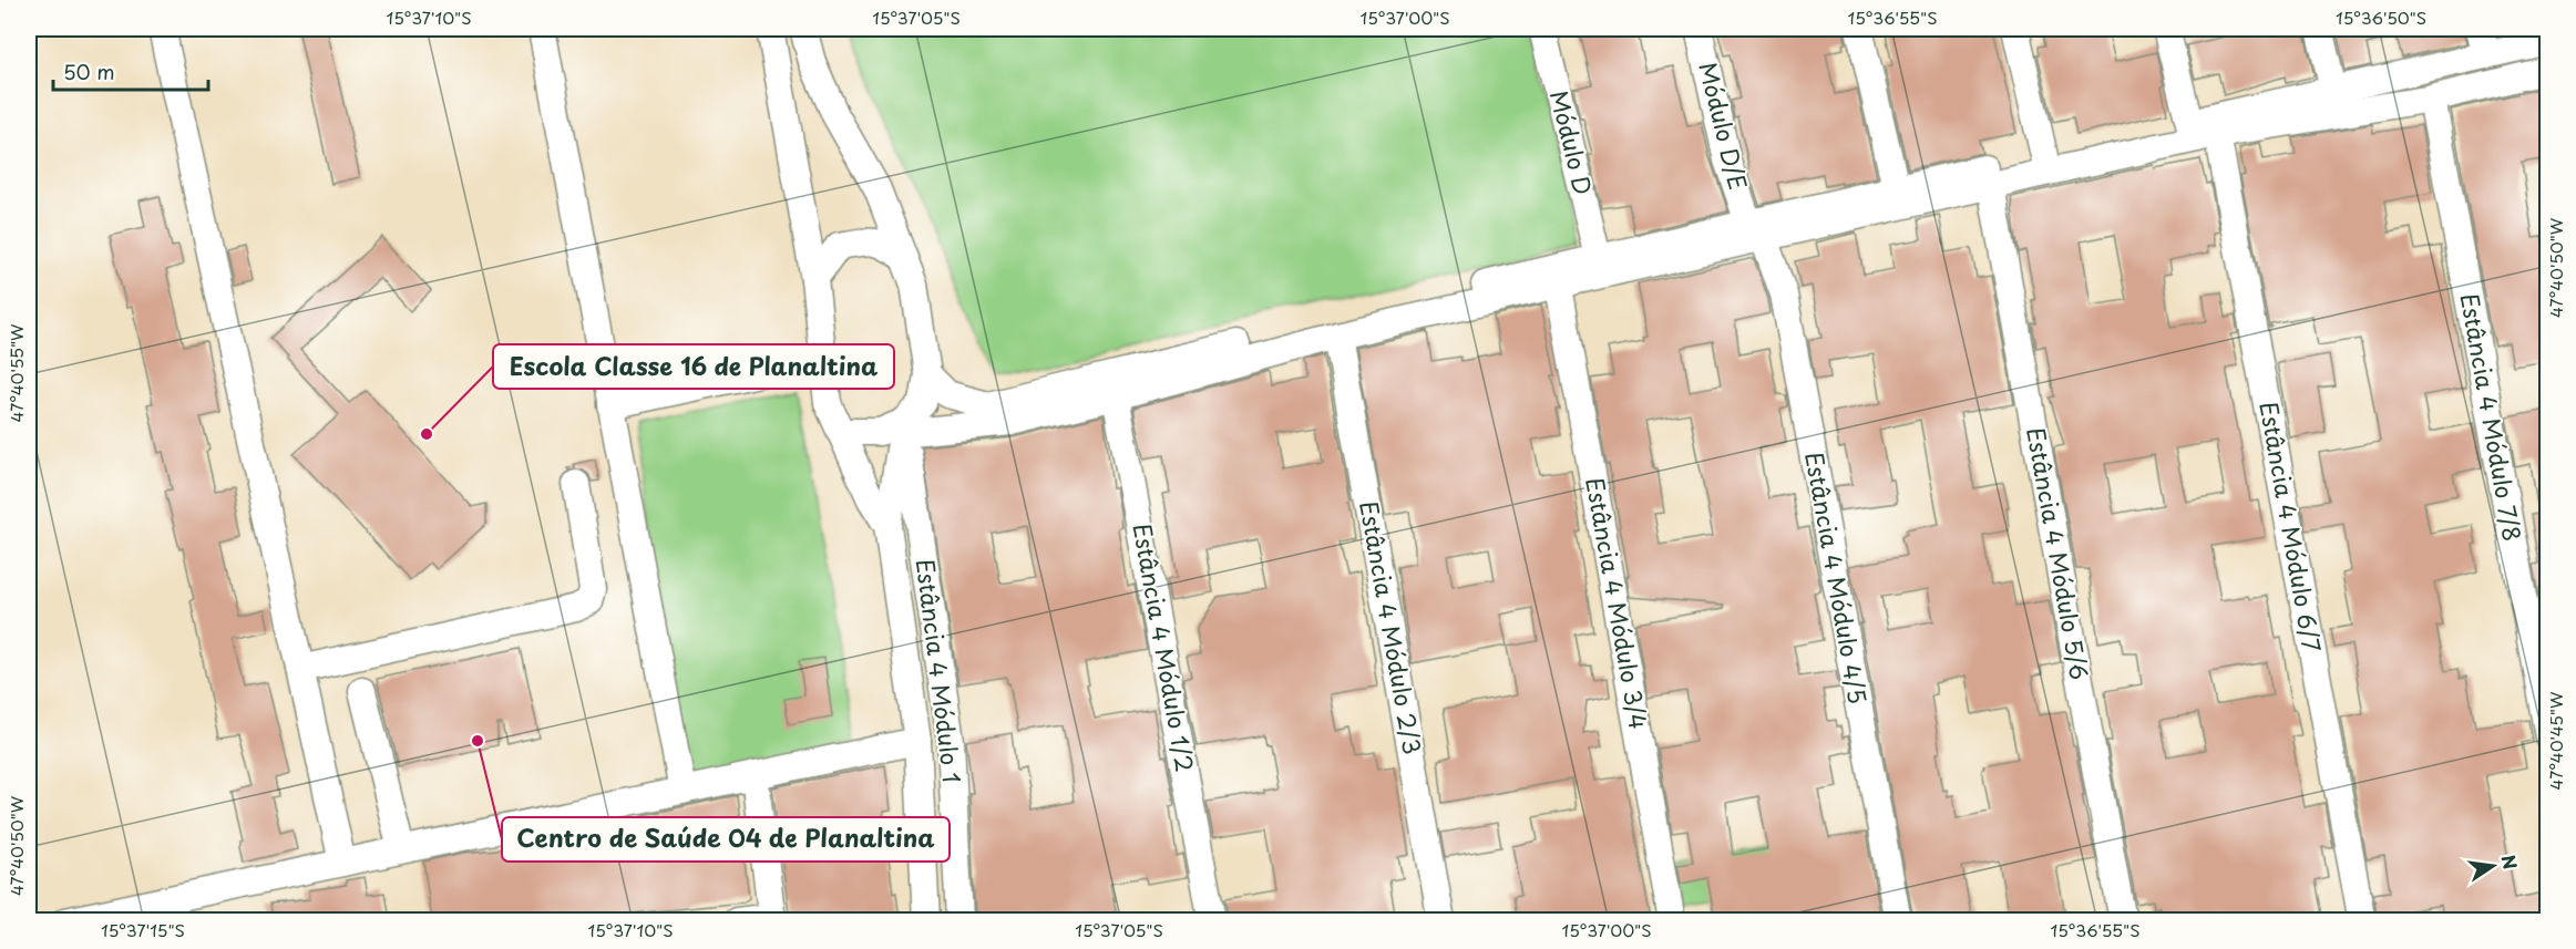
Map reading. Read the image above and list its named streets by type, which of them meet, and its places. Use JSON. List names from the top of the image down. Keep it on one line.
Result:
{"streets":{"street":["Módulo D/E","Módulo D","Estância 4 Módulo 7/8","Estância 4 Módulo 6/7","Estância 4 Módulo 5/6","Estância 4 Módulo 4/5","Estância 4 Módulo 3/4","Estância 4 Módulo 2/3","Estância 4 Módulo 1/2","Estância 4 Módulo 1"]},"crossings":[["Módulo D/E","Estância 4 Módulo 4/5"]],"places":["Escola Classe 16 de Planaltina","Centro de Saúde 04 de Planaltina"],"scale_bar":"50 m","north":"right","coordinates":["15°37'10\"S","15°37'05\"S","15°37'00\"S","15°36'55\"S","15°36'50\"S","47°40'50\"W","47°40'55\"W","47°40'45\"W","15°37'15\"S"]}
